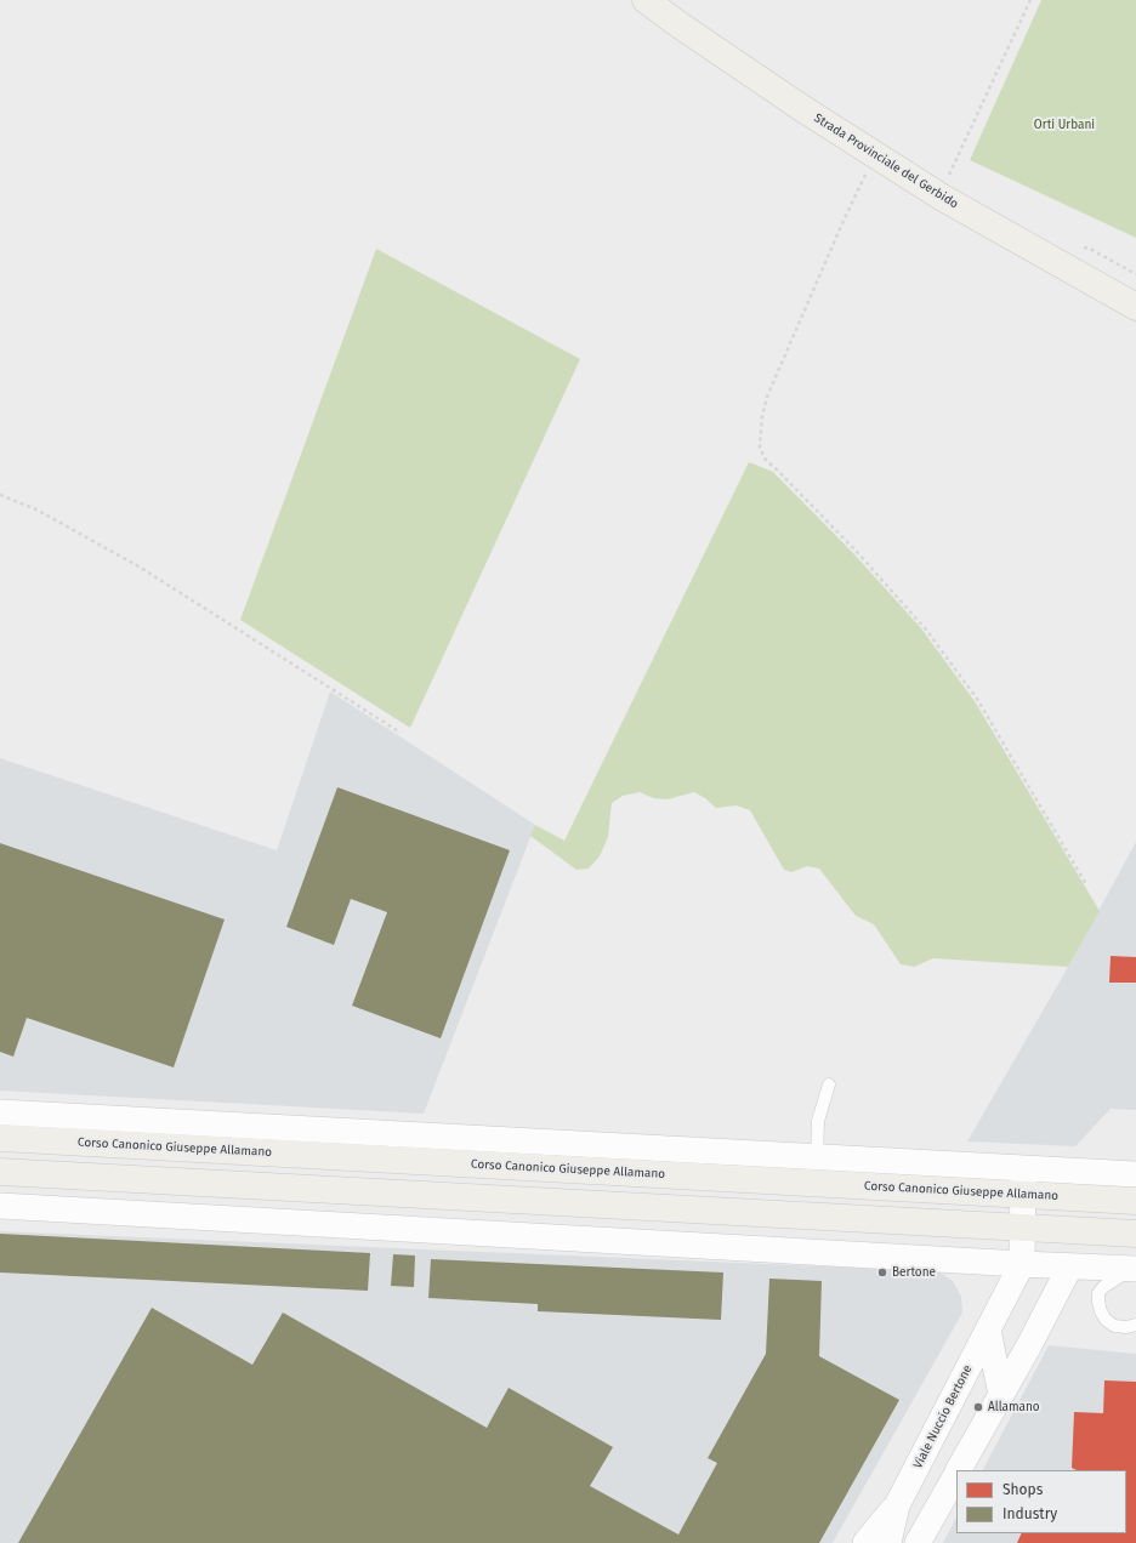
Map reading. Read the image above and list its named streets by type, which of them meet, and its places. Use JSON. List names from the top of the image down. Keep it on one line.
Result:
{"streets":{"main road":["Strada Provinciale del Gerbido","Corso Canonico Giuseppe Allamano"],"street":["Viale Nuccio Bertone"]},"crossings":[["Corso Canonico Giuseppe Allamano","Viale Nuccio Bertone"]],"parks":["Orti Urbani"],"places":["Bertone","Allamano"],"legend":["Shops","Industry"]}
